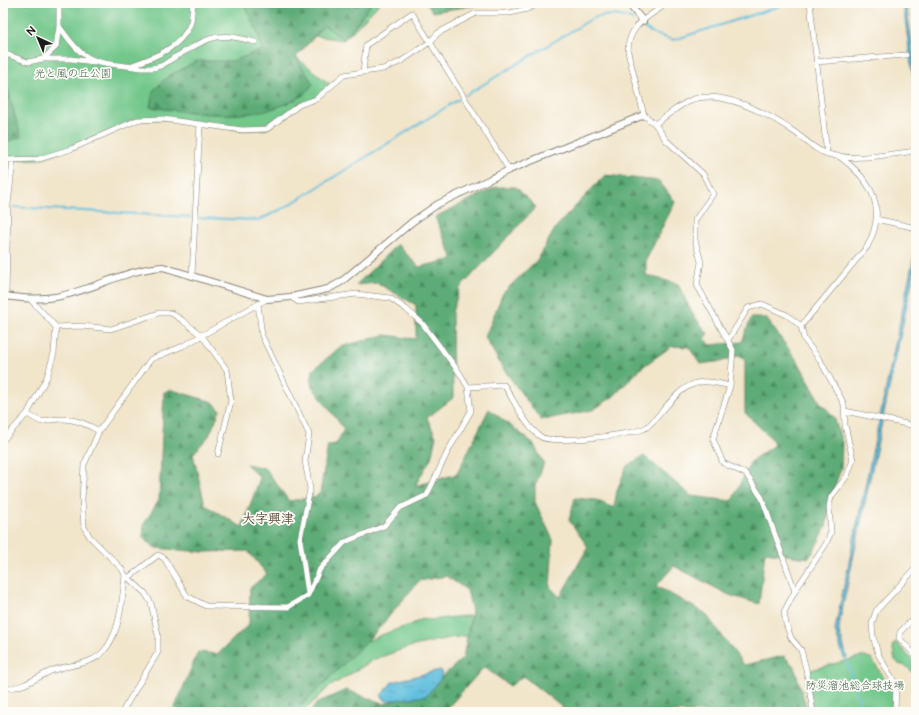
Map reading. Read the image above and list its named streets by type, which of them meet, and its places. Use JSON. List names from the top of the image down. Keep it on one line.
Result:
{"districts":["大字興津"],"parks":["光と風の丘公園","防災溜池総合球技場"],"north":"top left"}
